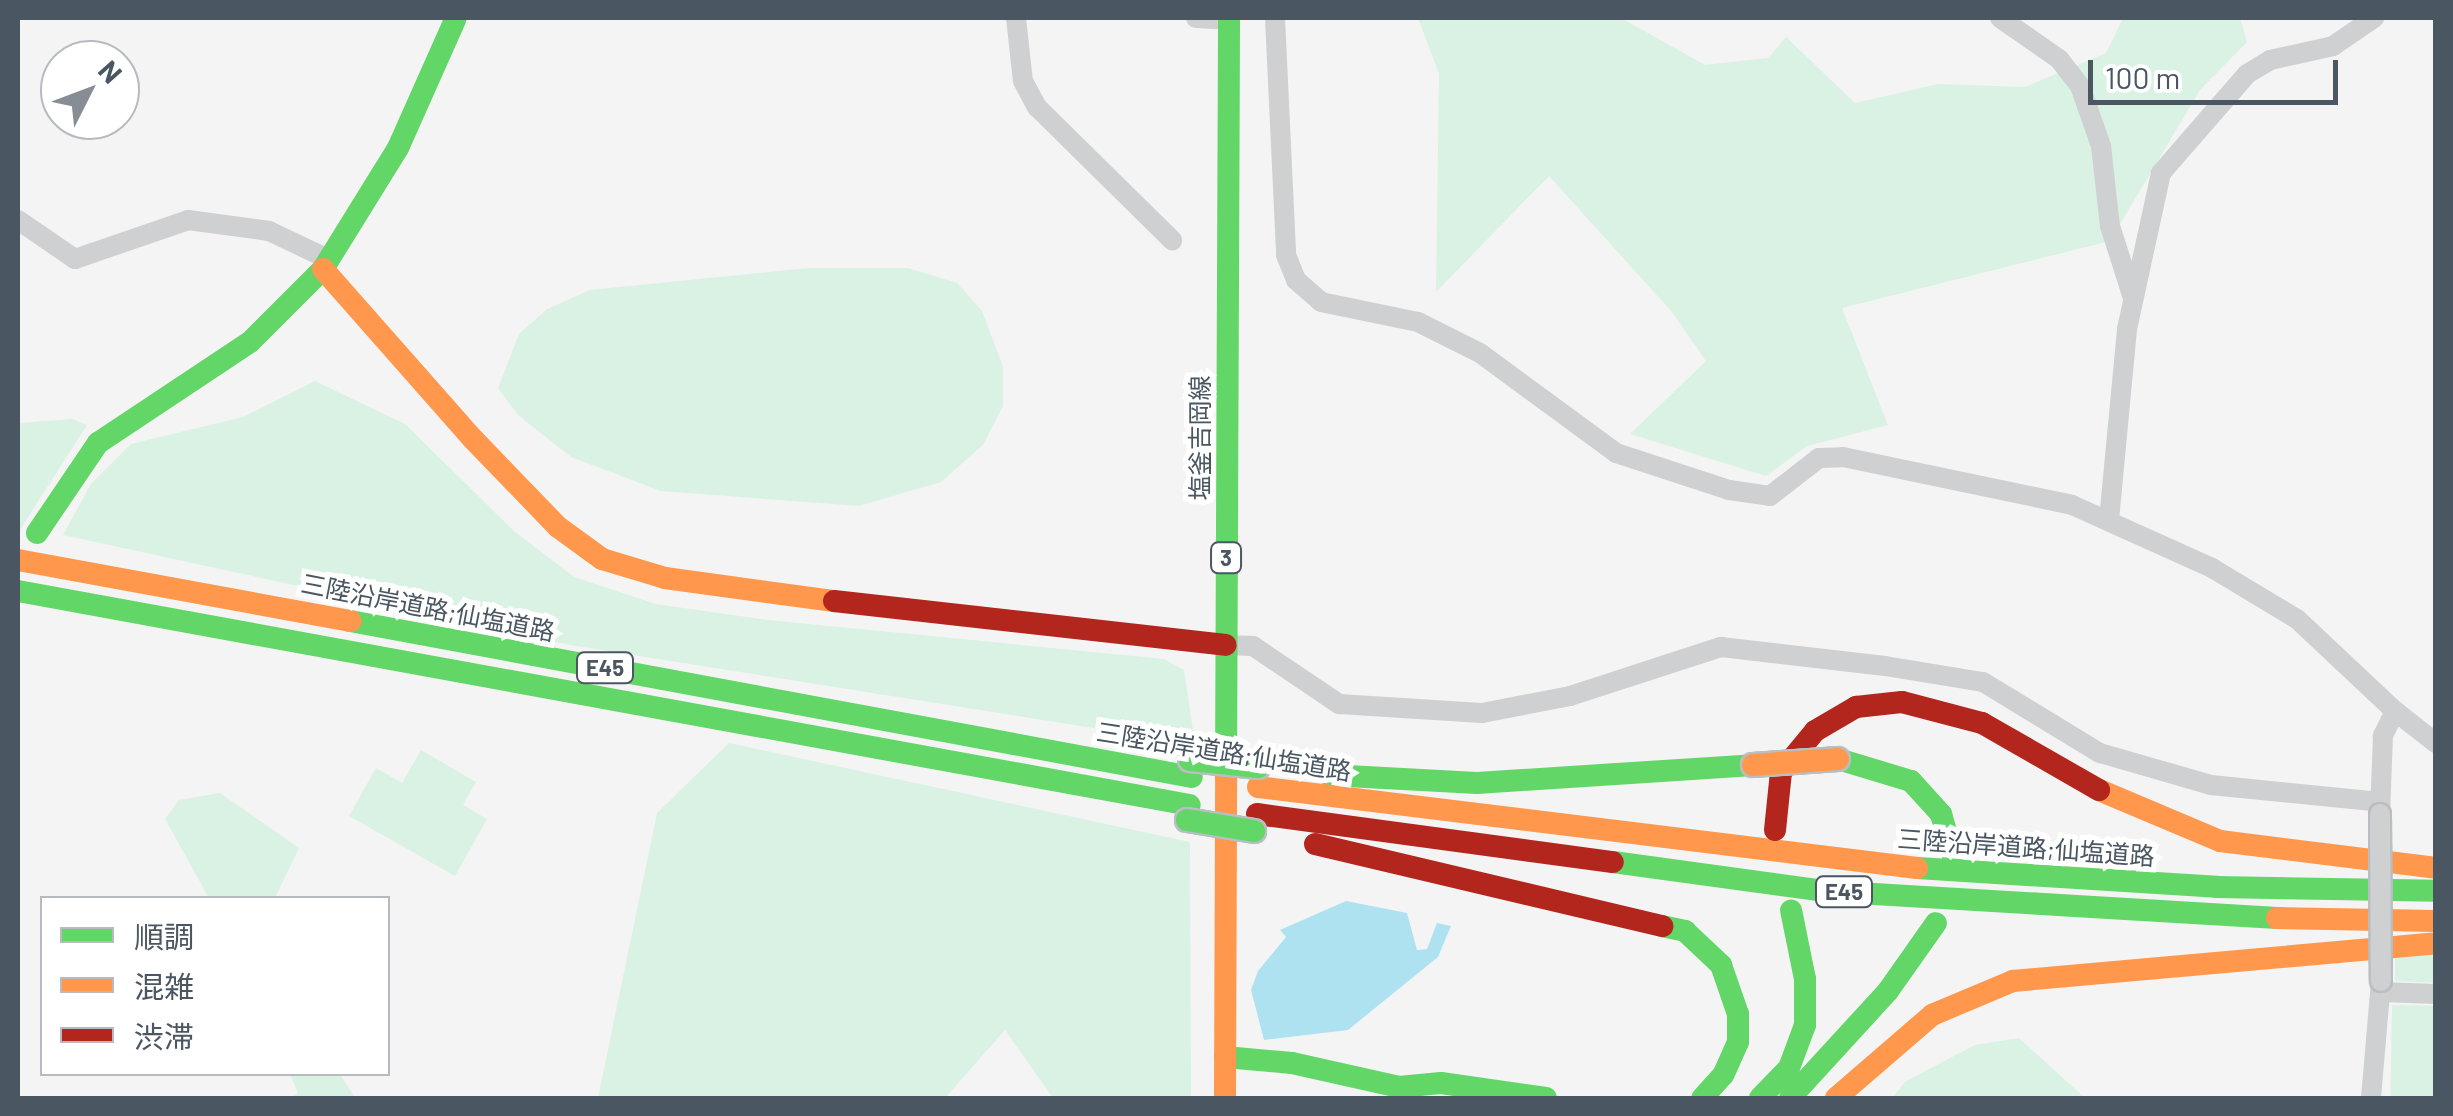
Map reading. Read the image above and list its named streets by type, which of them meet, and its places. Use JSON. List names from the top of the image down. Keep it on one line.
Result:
{"streets":{"main road":["塩釜吉岡線","3","三陸沿岸道路;仙塩道路","E45"]},"legend":["順調","混雑","渋滞"],"scale_bar":"100 m","north":"top right"}
